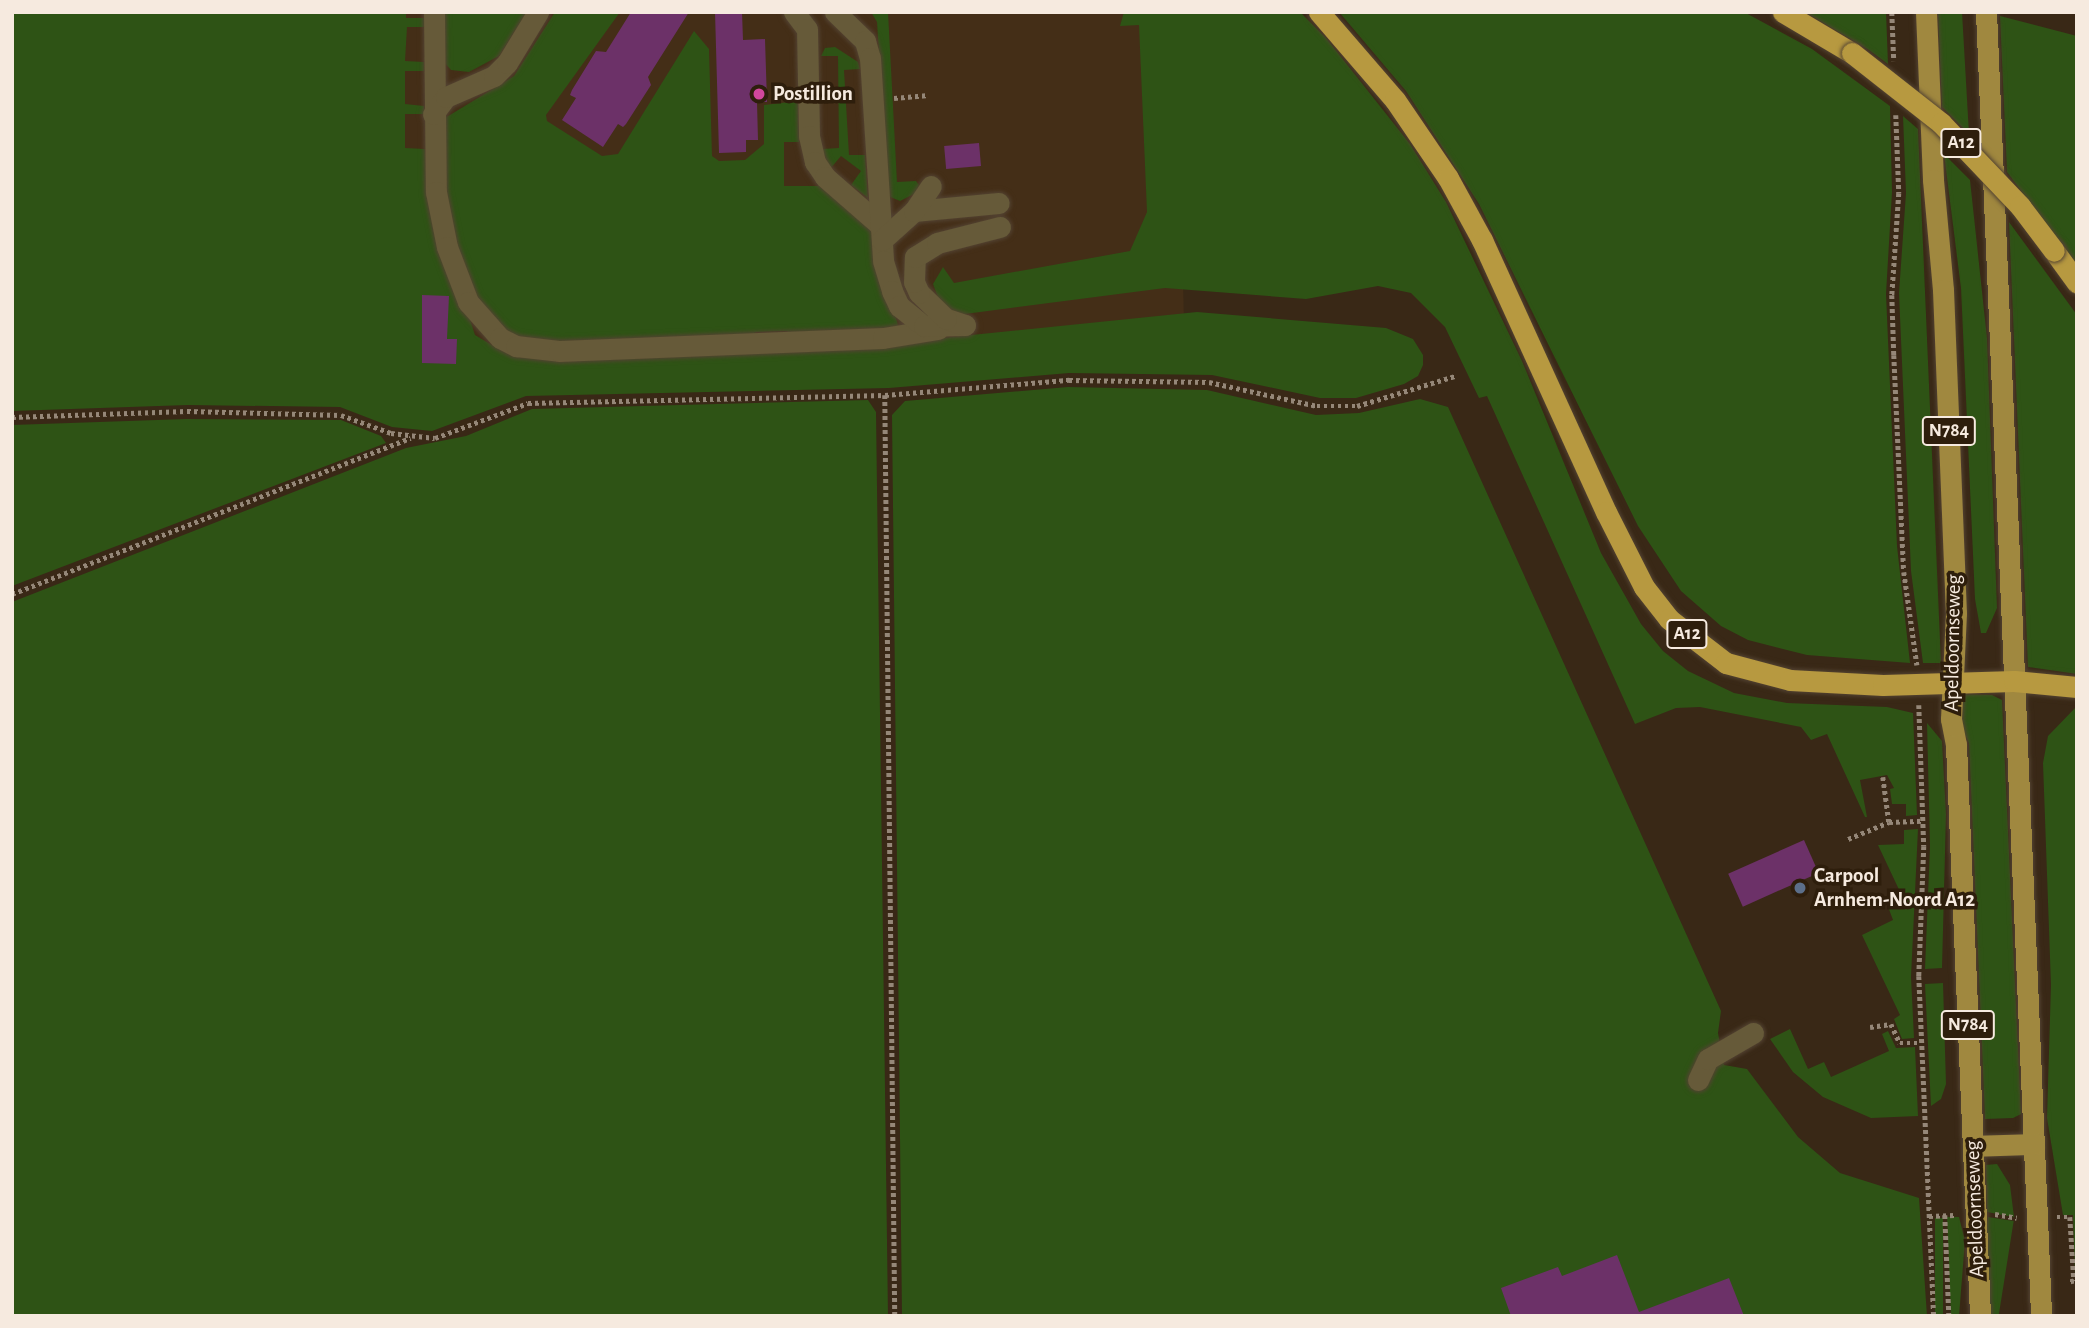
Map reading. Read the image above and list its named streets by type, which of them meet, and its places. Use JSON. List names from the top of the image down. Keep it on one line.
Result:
{"streets":{"highway":["A12"],"main road":["N784","Apeldoornseweg"]},"crossings":[["A12","Apeldoornseweg"]],"places":["Postillion","Carpool Arnhem-Noord A12"]}
